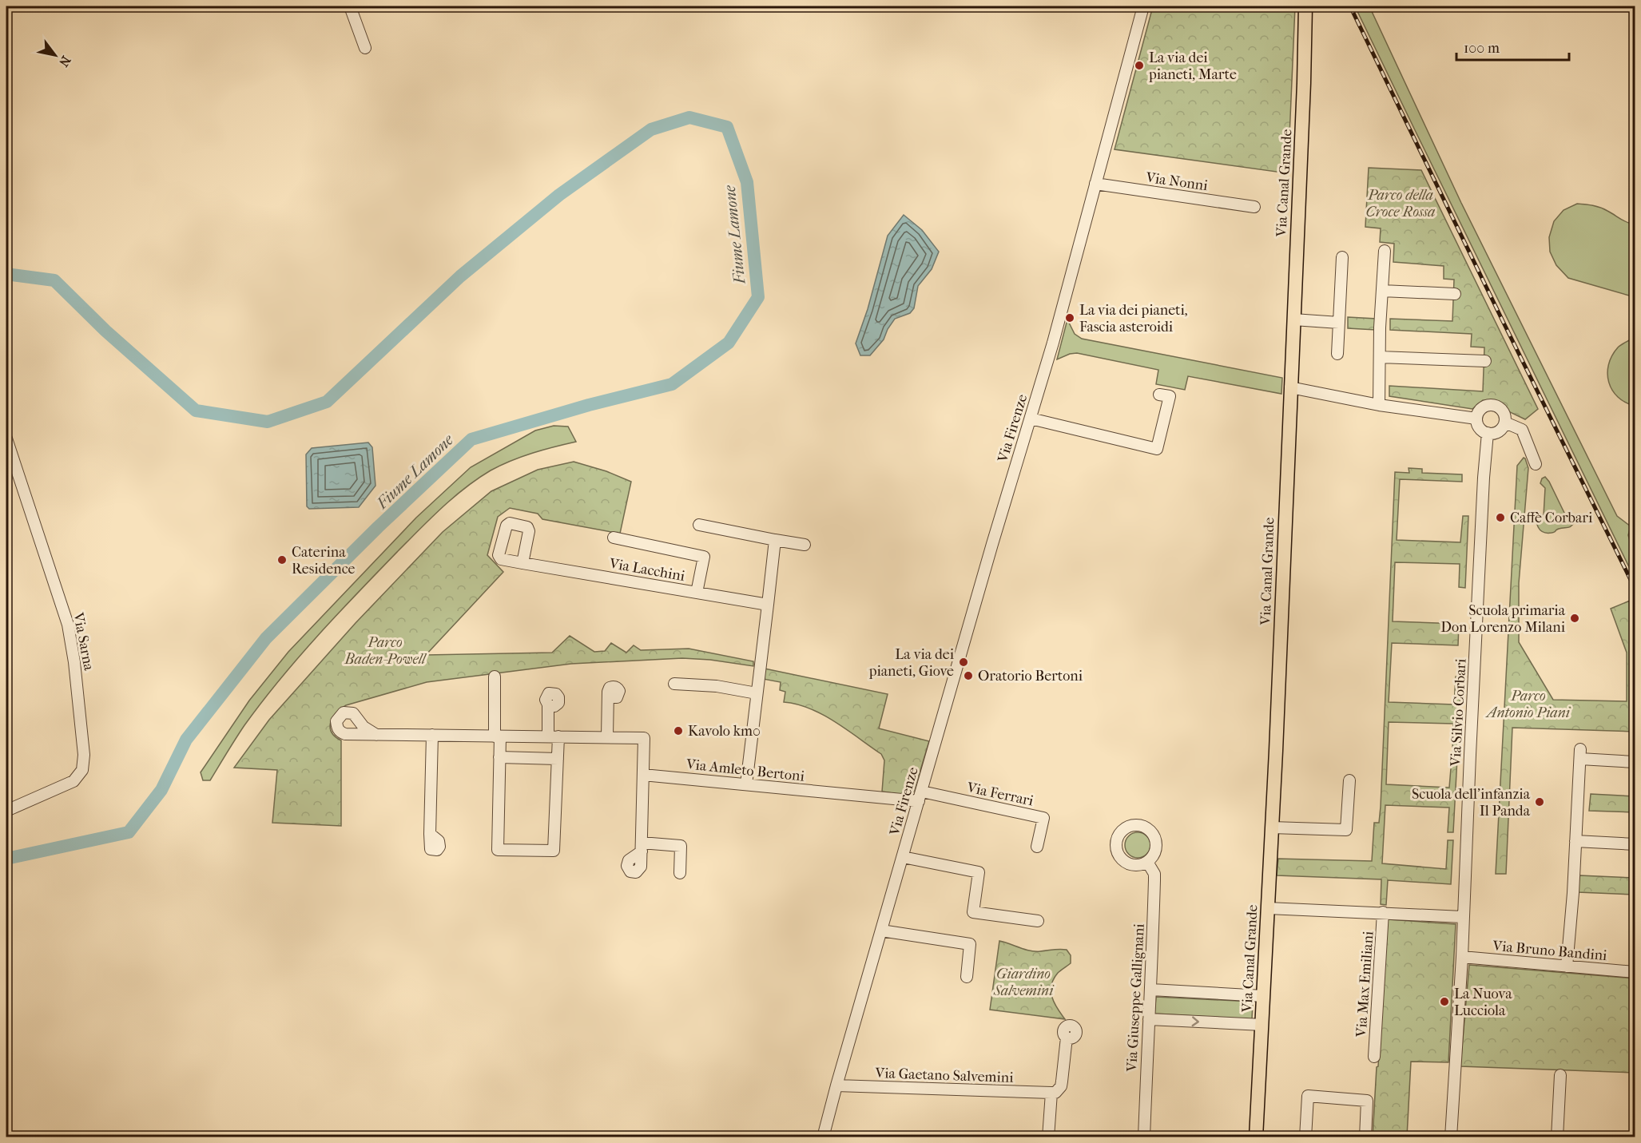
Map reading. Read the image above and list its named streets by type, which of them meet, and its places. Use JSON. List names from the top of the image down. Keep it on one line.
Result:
{"streets":{"main road":["Via Canal Grande"],"street":["Via Nonni","Via Firenze","Via Lacchini","Via Sarna","Via Silvio Corbari","Via Amleto Bertoni","Via Ferrari","Via Bruno Bandini","Via Max Emiliani","Via Giuseppe Gallignani","Via Gaetano Salvemini"]},"crossings":[["Via Nonni","Via Firenze"],["Via Canal Grande","Via Max Emiliani"],["Via Firenze","Via Amleto Bertoni"],["Via Firenze","Via Ferrari"],["Via Firenze","Via Gaetano Salvemini"],["Via Silvio Corbari","Via Bruno Bandini"],["Via Silvio Corbari","Via Max Emiliani"],["Via Amleto Bertoni","Via Ferrari"]],"water":["Fiume Lamone"],"parks":["Parco della Croce Rossa","Parco Baden-Powell","Parco Antonio Piani","Giardino Salvemini"],"places":["La via dei pianeti, Marte","La via dei pianeti, Fascia asteroidi","Caffè Corbari","Caterina Residence","Scuola primaria Don Lorenzo Milani","La via dei pianeti, Giove","Oratorio Bertoni","Kavolo km0","Scuola dell'infanzia Il Panda","La Nuova Lucciola"],"scale_bar":"100 m","north":"bottom right"}
